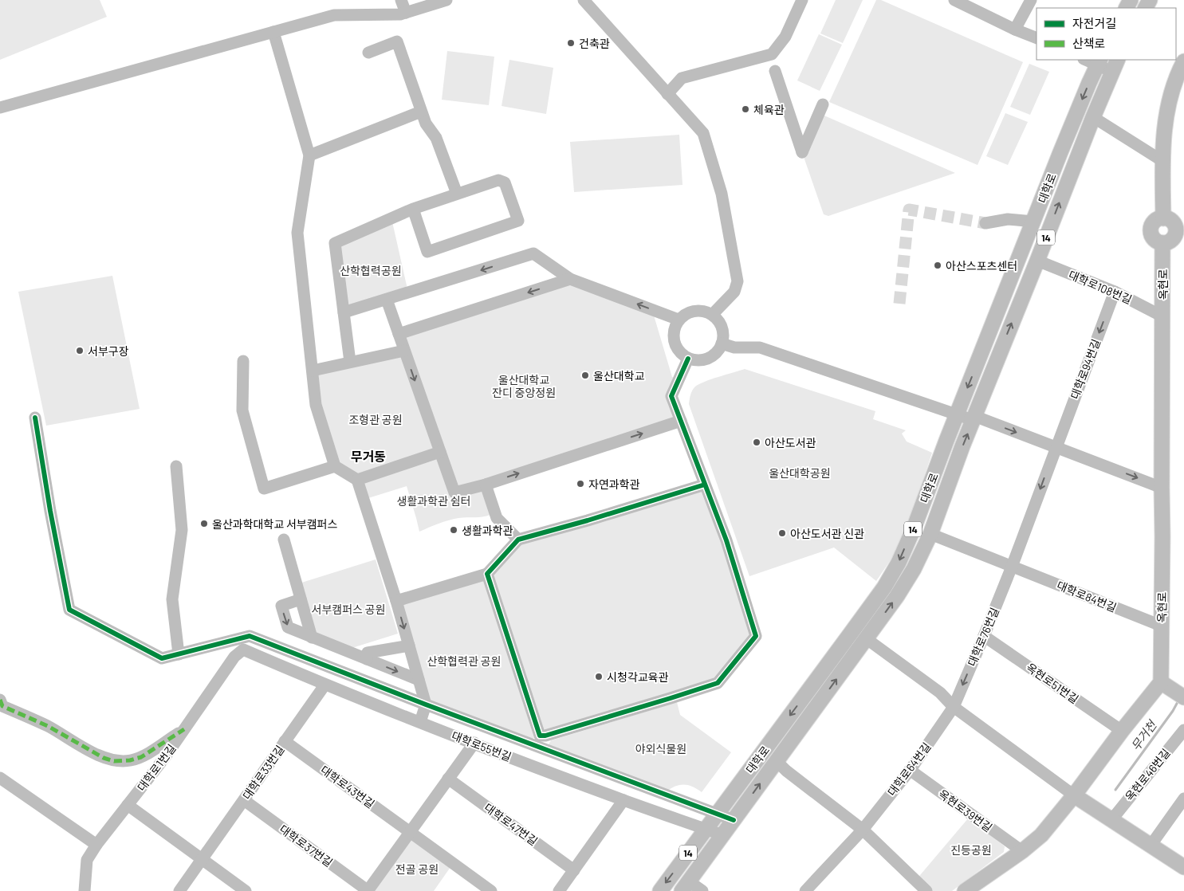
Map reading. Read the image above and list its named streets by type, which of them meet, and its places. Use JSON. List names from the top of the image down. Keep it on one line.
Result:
{"streets":{"main road":["대학로","14","옥현로"],"street":["대학로108번길","대학로94번길","대학로84번길","대학로76번길","옥현로51번길","대학로55번길","대학로1번길","대학로64번길","대학로33번길","옥현로46번길","대학로43번길","옥현로39번길","대학로47번길","대학로37번길"]},"crossings":[["대학로","대학로108번길"],["대학로","대학로84번길"],["대학로","대학로55번길"],["옥현로","대학로108번길"],["옥현로","대학로84번길"],["옥현로","옥현로51번길"],["옥현로","옥현로39번길"],["대학로108번길","대학로94번길"],["대학로84번길","대학로76번길"],["대학로76번길","옥현로51번길"],["대학로76번길","대학로64번길"],["대학로55번길","대학로1번길"],["대학로55번길","대학로33번길"],["대학로64번길","옥현로39번길"],["대학로33번길","대학로43번길"],["대학로33번길","대학로37번길"],["대학로43번길","대학로37번길"]],"one_way":["대학로94번길","대학로76번길"],"districts":["무거동"],"water":["무거천"],"parks":["산학협력공원","울산대학교 잔디 중앙정원","조형관 공원","울산대학공원","생활과학관 쉼터","서부캠퍼스 공원","산학협력관 공원","야외식물원","진등공원","전골 공원"],"places":["건축관","체육관","아산스포츠센터","서부구장","울산대학교","아산도서관","자연과학관","울산과학대학교 서부캠퍼스","생활과학관","아산도서관 신관","시청각교육관"],"legend":["자전거길","산책로"]}
